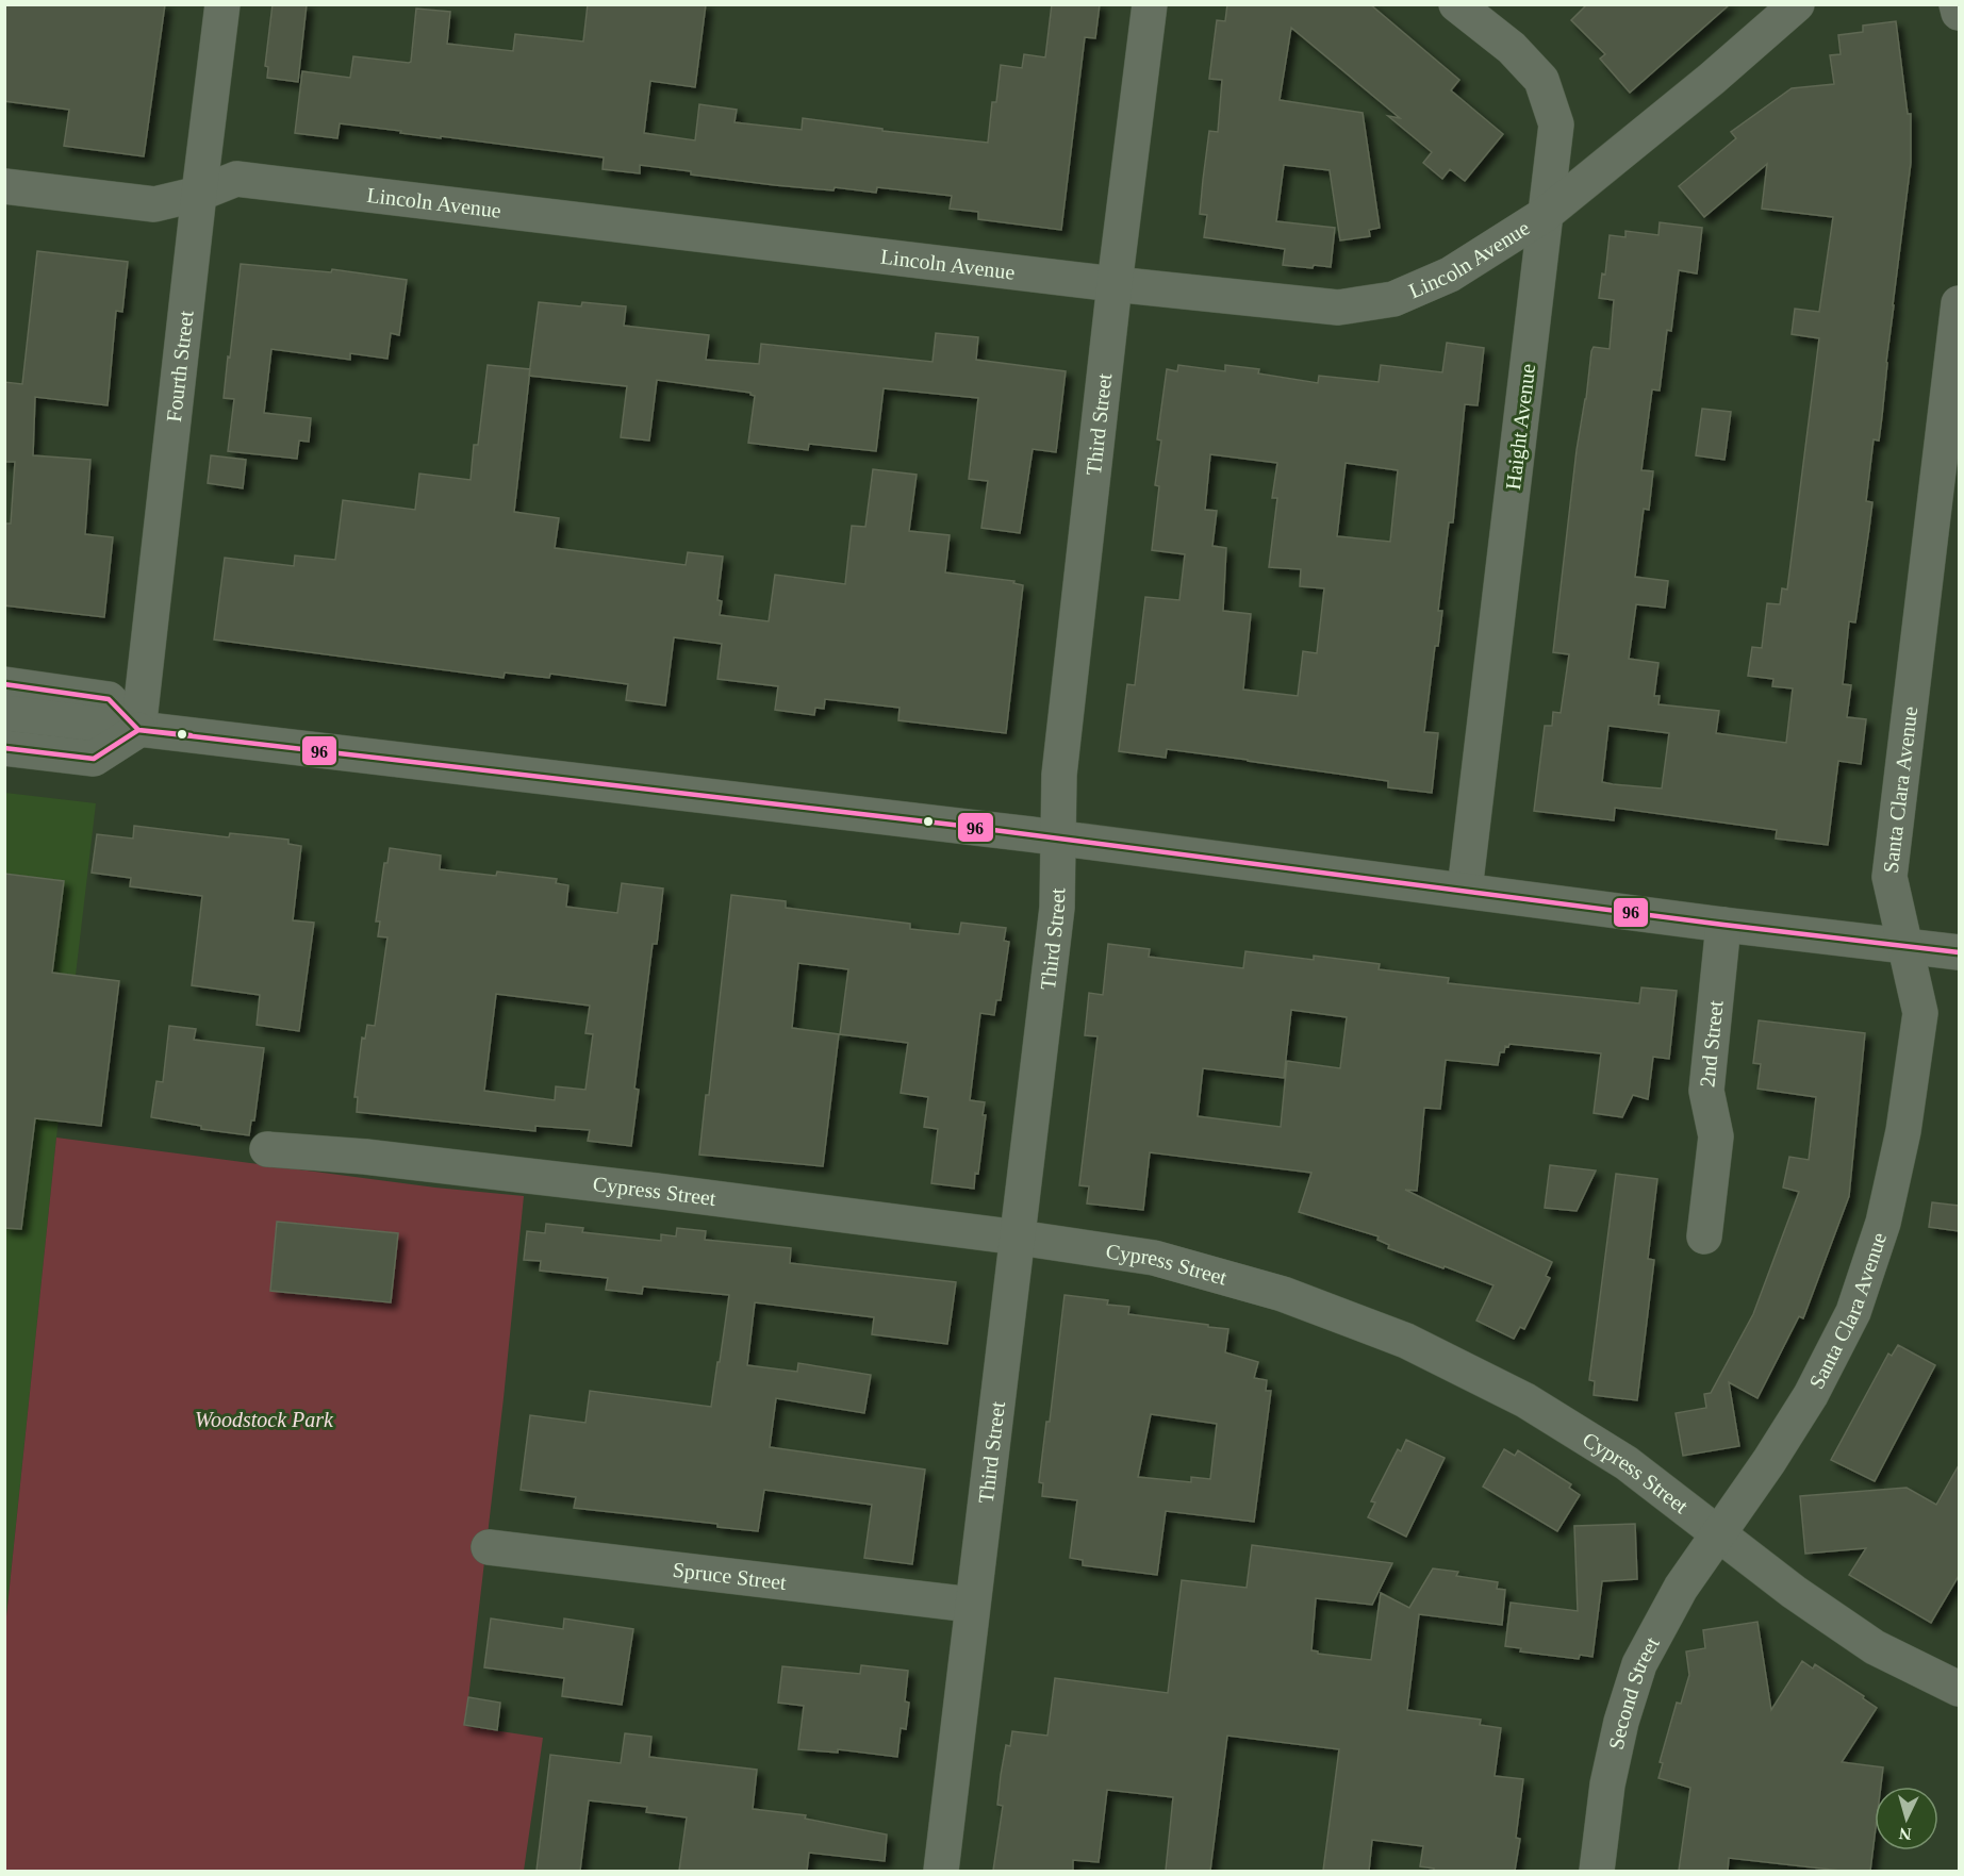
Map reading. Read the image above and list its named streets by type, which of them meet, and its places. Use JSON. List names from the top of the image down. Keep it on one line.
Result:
{"streets":{"street":["Lincoln Avenue","Fourth Street","Third Street","Haight Avenue","Santa Clara Avenue","2nd Street","Cypress Street","Spruce Street","Second Street"]},"crossings":[["Lincoln Avenue","Fourth Street"],["Lincoln Avenue","Third Street"],["Lincoln Avenue","Haight Avenue"],["Third Street","Cypress Street"],["Third Street","Spruce Street"],["Santa Clara Avenue","Cypress Street"],["Santa Clara Avenue","Second Street"],["Cypress Street","Second Street"]],"parks":["Woodstock Park"],"lines":["transit line 96"],"north":"bottom"}
